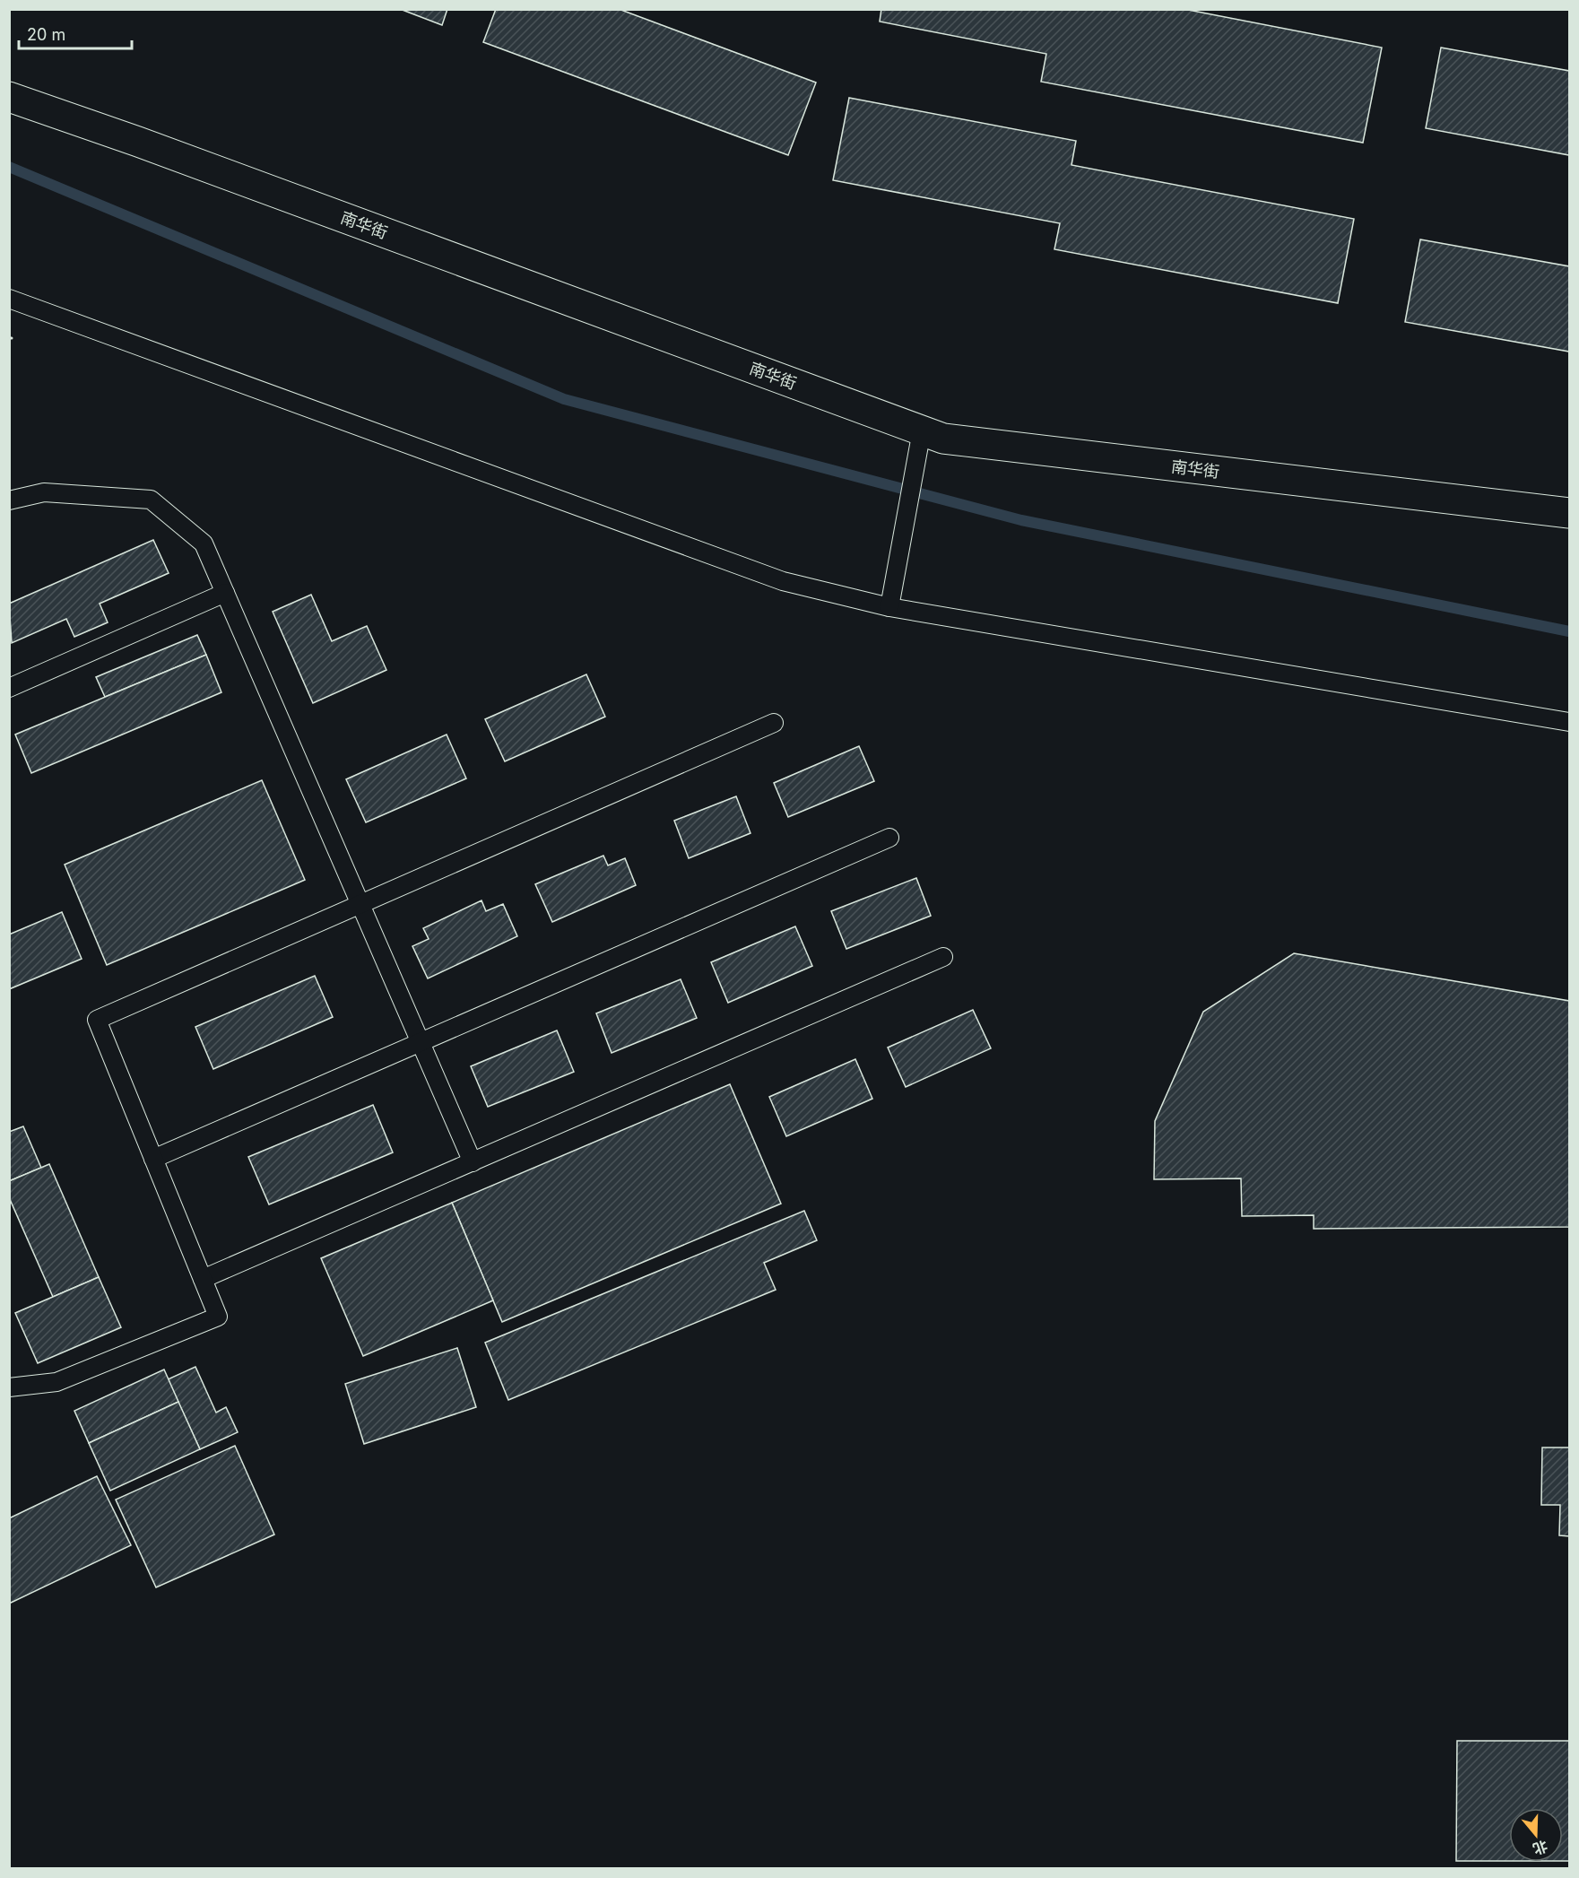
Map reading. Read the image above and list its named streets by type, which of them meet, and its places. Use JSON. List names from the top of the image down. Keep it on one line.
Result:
{"streets":{"street":["南华街"]},"scale_bar":"20 m","north":"bottom"}
